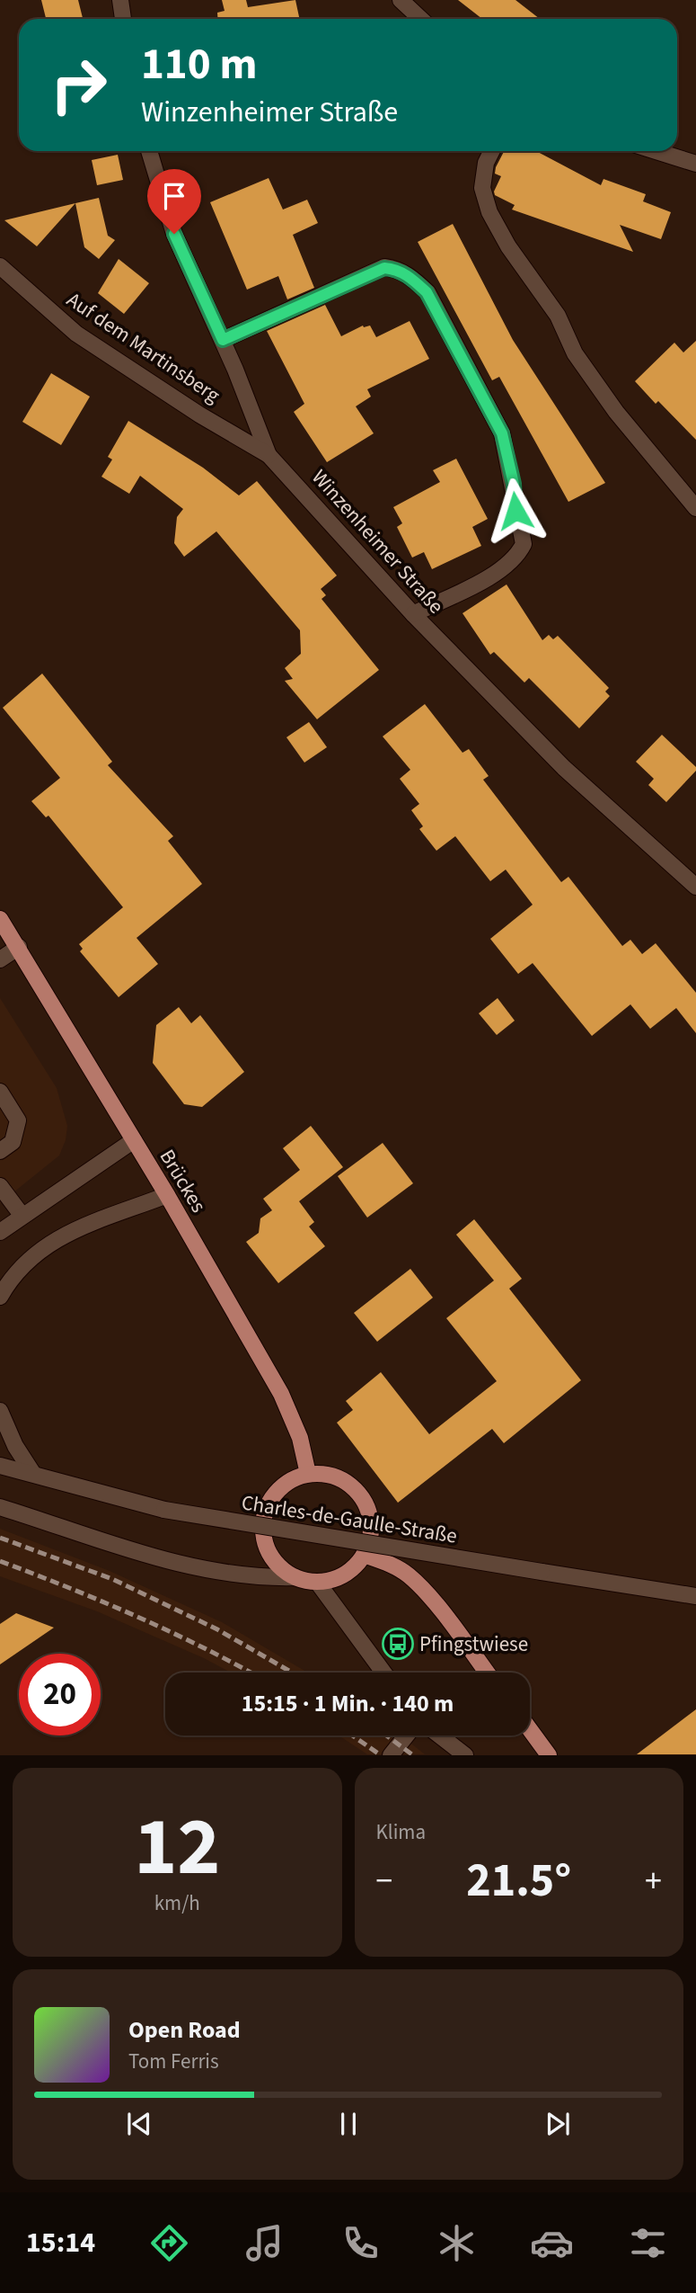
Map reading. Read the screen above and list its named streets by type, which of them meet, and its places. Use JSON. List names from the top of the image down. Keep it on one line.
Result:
{"streets":{"main road":["Brückes"],"street":["Auf dem Martinsberg","Winzenheimer Straße","Charles-de-Gaulle-Straße"]},"crossings":[["Auf dem Martinsberg","Winzenheimer Straße"]],"places":{"bus stop":["Pfingstwiese"]},"page":{"turn":["110 m","Winzenheimer Straße"],"limit":"20","trip":"15:15 · 1 Min. · 140 m","tile":[["12","km/h"],"Klima"],"heat":["−","21.5°","+"],"song":["Open Road","Tom Ferris"],"tabs":"15:14"}}
